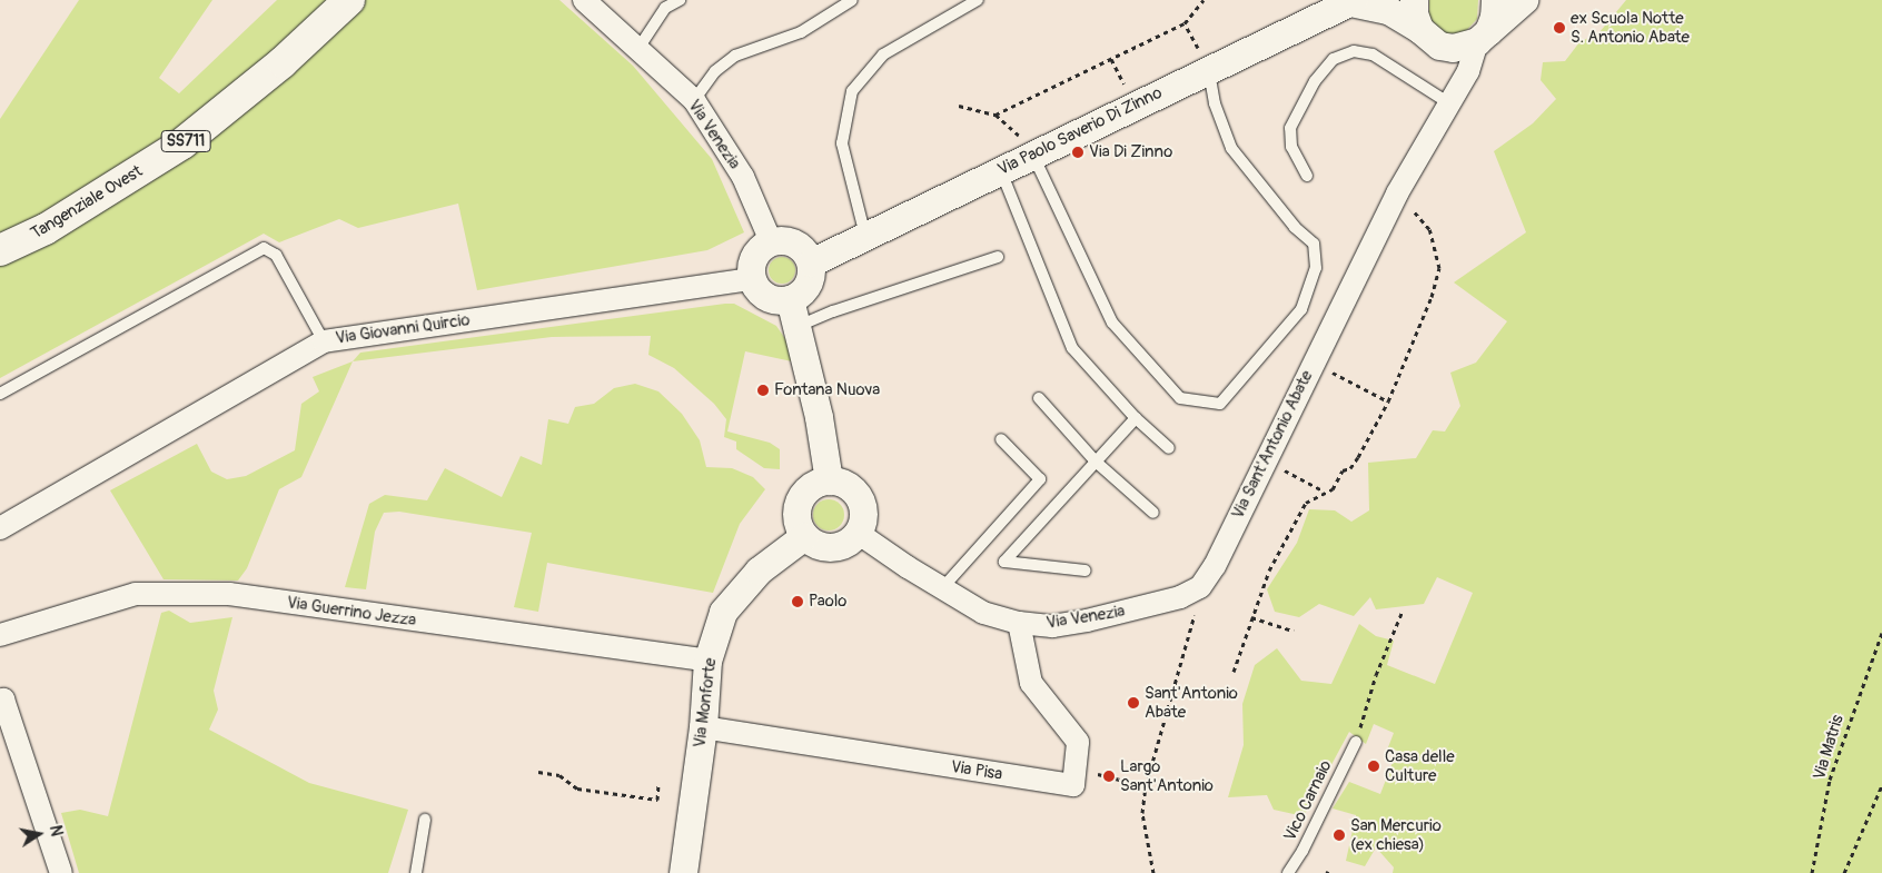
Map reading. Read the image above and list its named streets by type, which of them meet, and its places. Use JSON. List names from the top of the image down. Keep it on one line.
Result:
{"streets":{"main road":["SS711","Tangenziale Ovest"],"street":["Via Paolo Saverio Di Zinno","Via Venezia","Via Giovanni Quircio","Via Sant'Antonio Abate","Via Guerrino Jezza","Via Monforte","Via Pisa"],"lane":["Vico Carnaio"],"path":["Via Matris"]},"crossings":[["Via Paolo Saverio Di Zinno","Via Venezia"],["Via Paolo Saverio Di Zinno","Via Giovanni Quircio"],["Via Paolo Saverio Di Zinno","Via Sant'Antonio Abate"],["Via Venezia","Via Giovanni Quircio"],["Via Venezia","Via Sant'Antonio Abate"],["Via Venezia","Via Monforte"],["Via Guerrino Jezza","Via Monforte"],["Via Monforte","Via Pisa"]],"places":["ex Scuola Notte S. Antonio Abate","Via Di Zinno","Fontana Nuova","Paolo","Sant'Antonio Abate","Casa delle Culture","Largo Sant'Antonio","San Mercurio (ex chiesa)"],"north":"right"}
